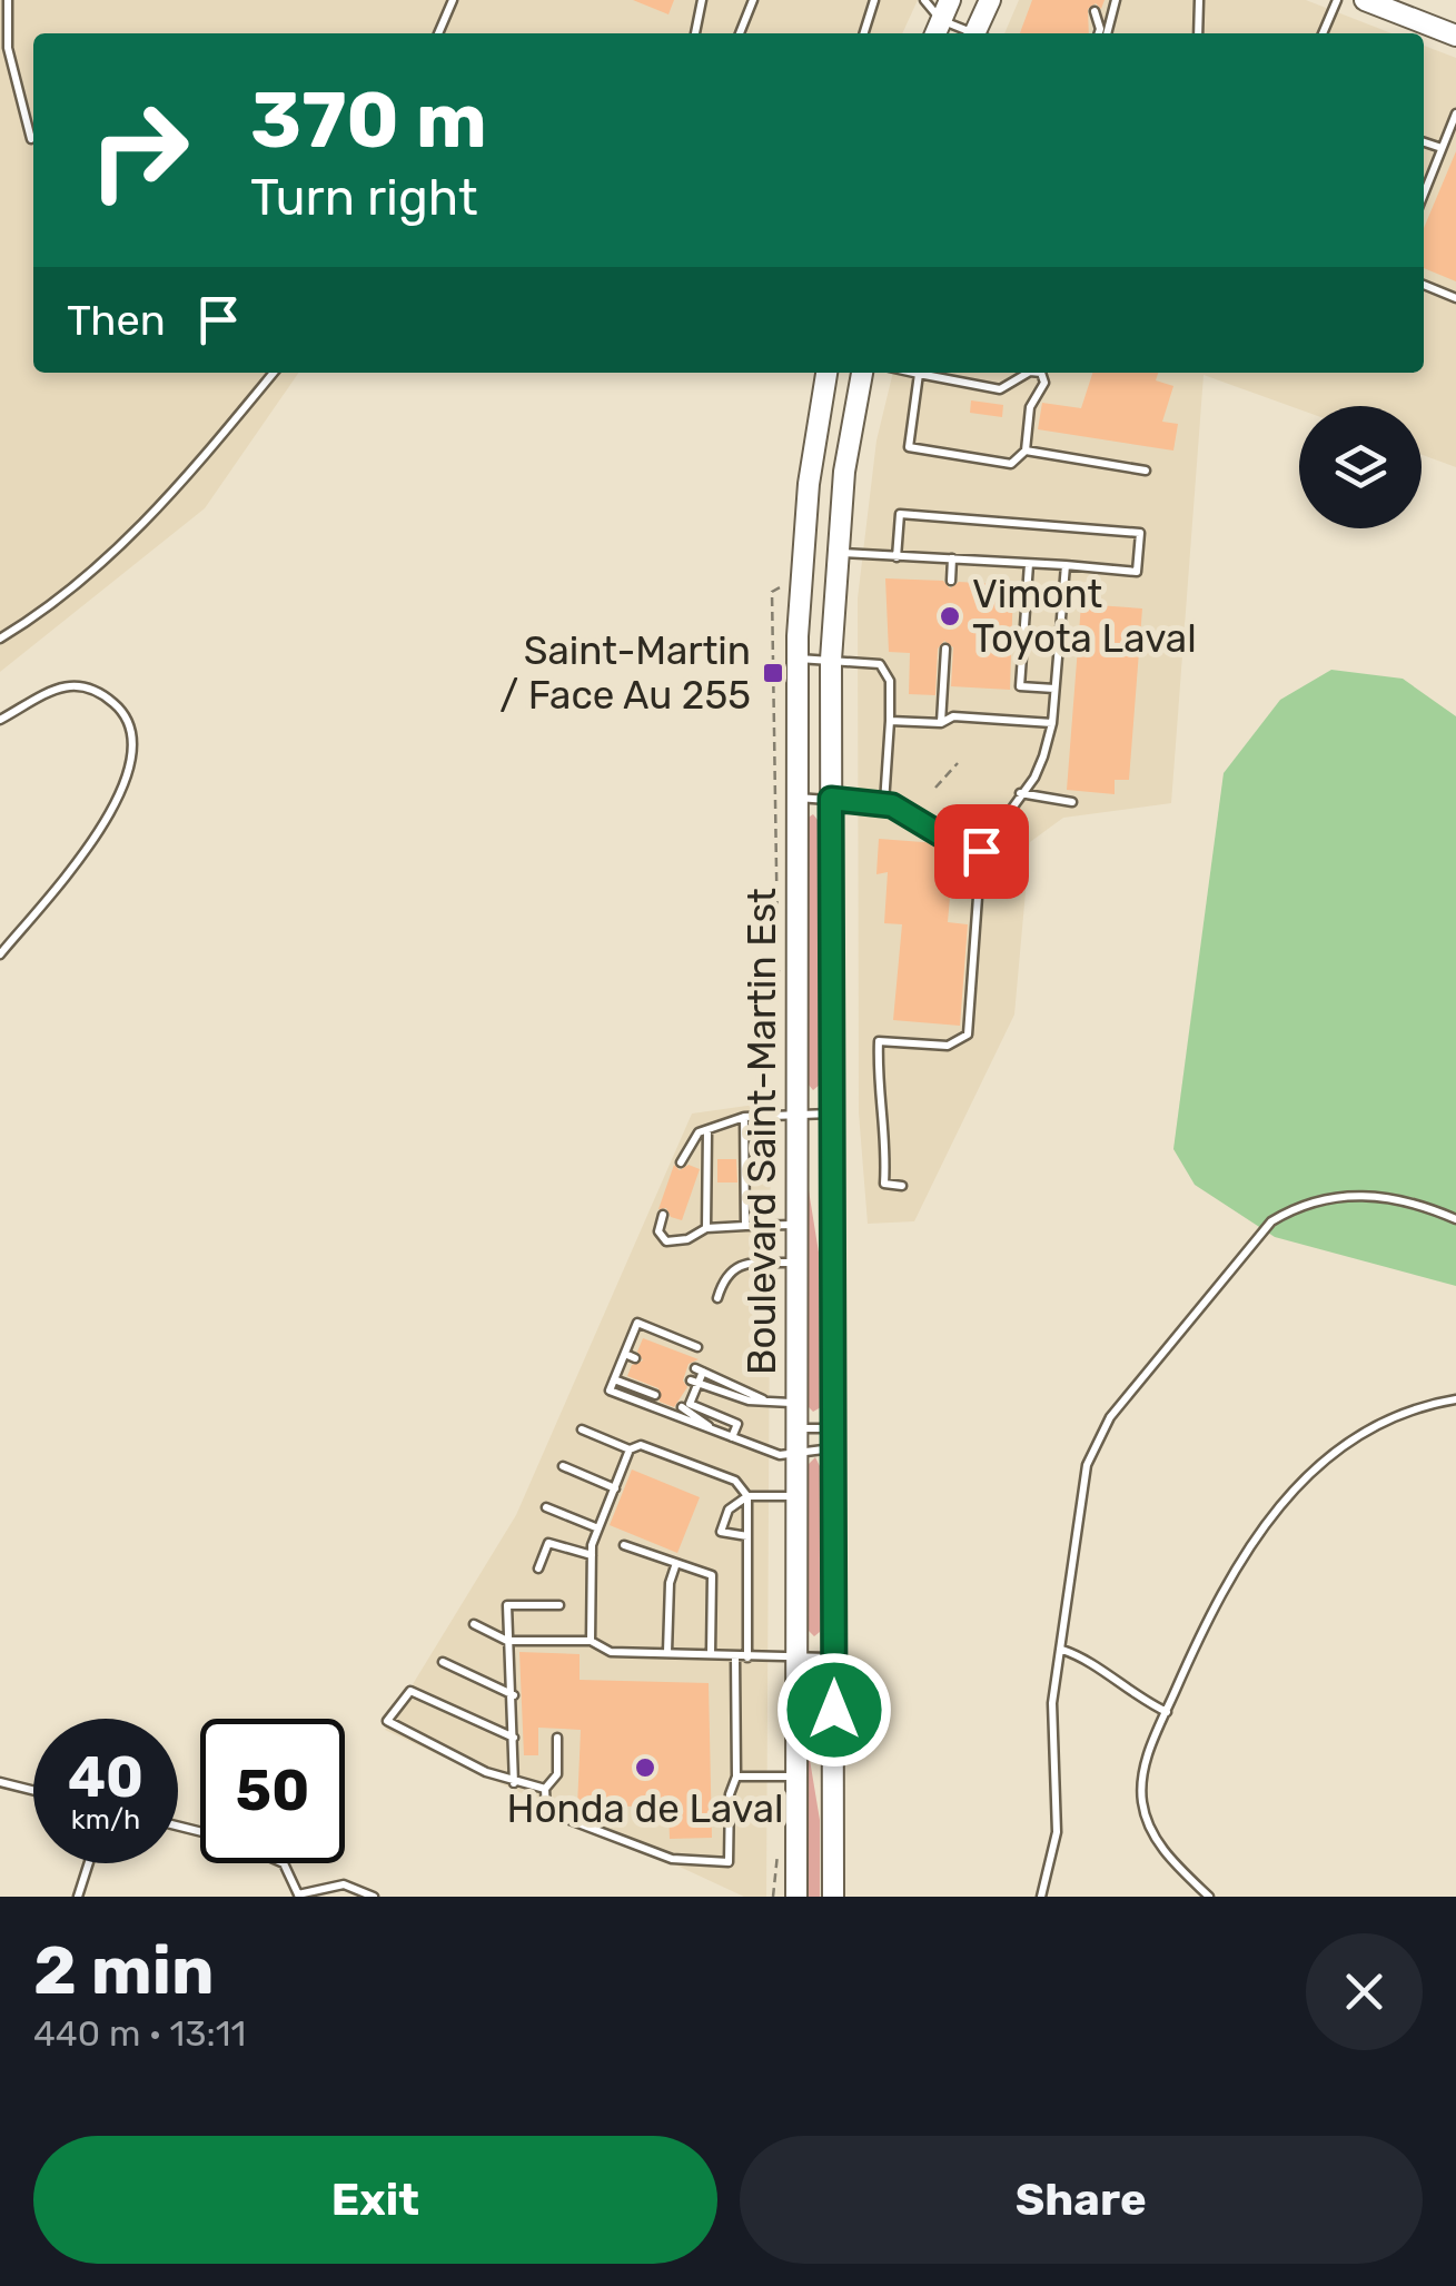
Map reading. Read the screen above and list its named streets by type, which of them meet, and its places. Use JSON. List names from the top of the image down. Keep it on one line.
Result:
{"streets":{"main road":["Boulevard Saint-Martin Est"]},"places":{"other":["Vimont Toyota Laval","Honda de Laval"],"transit":["Saint-Martin / Face Au 255"]},"page":{"turn":["370 m","Turn right"],"then":"Then","speed":"40 km/h","limit":"50","heading":["2 min","440 m · 13:11"],"buttons":["Exit","Share"]}}
